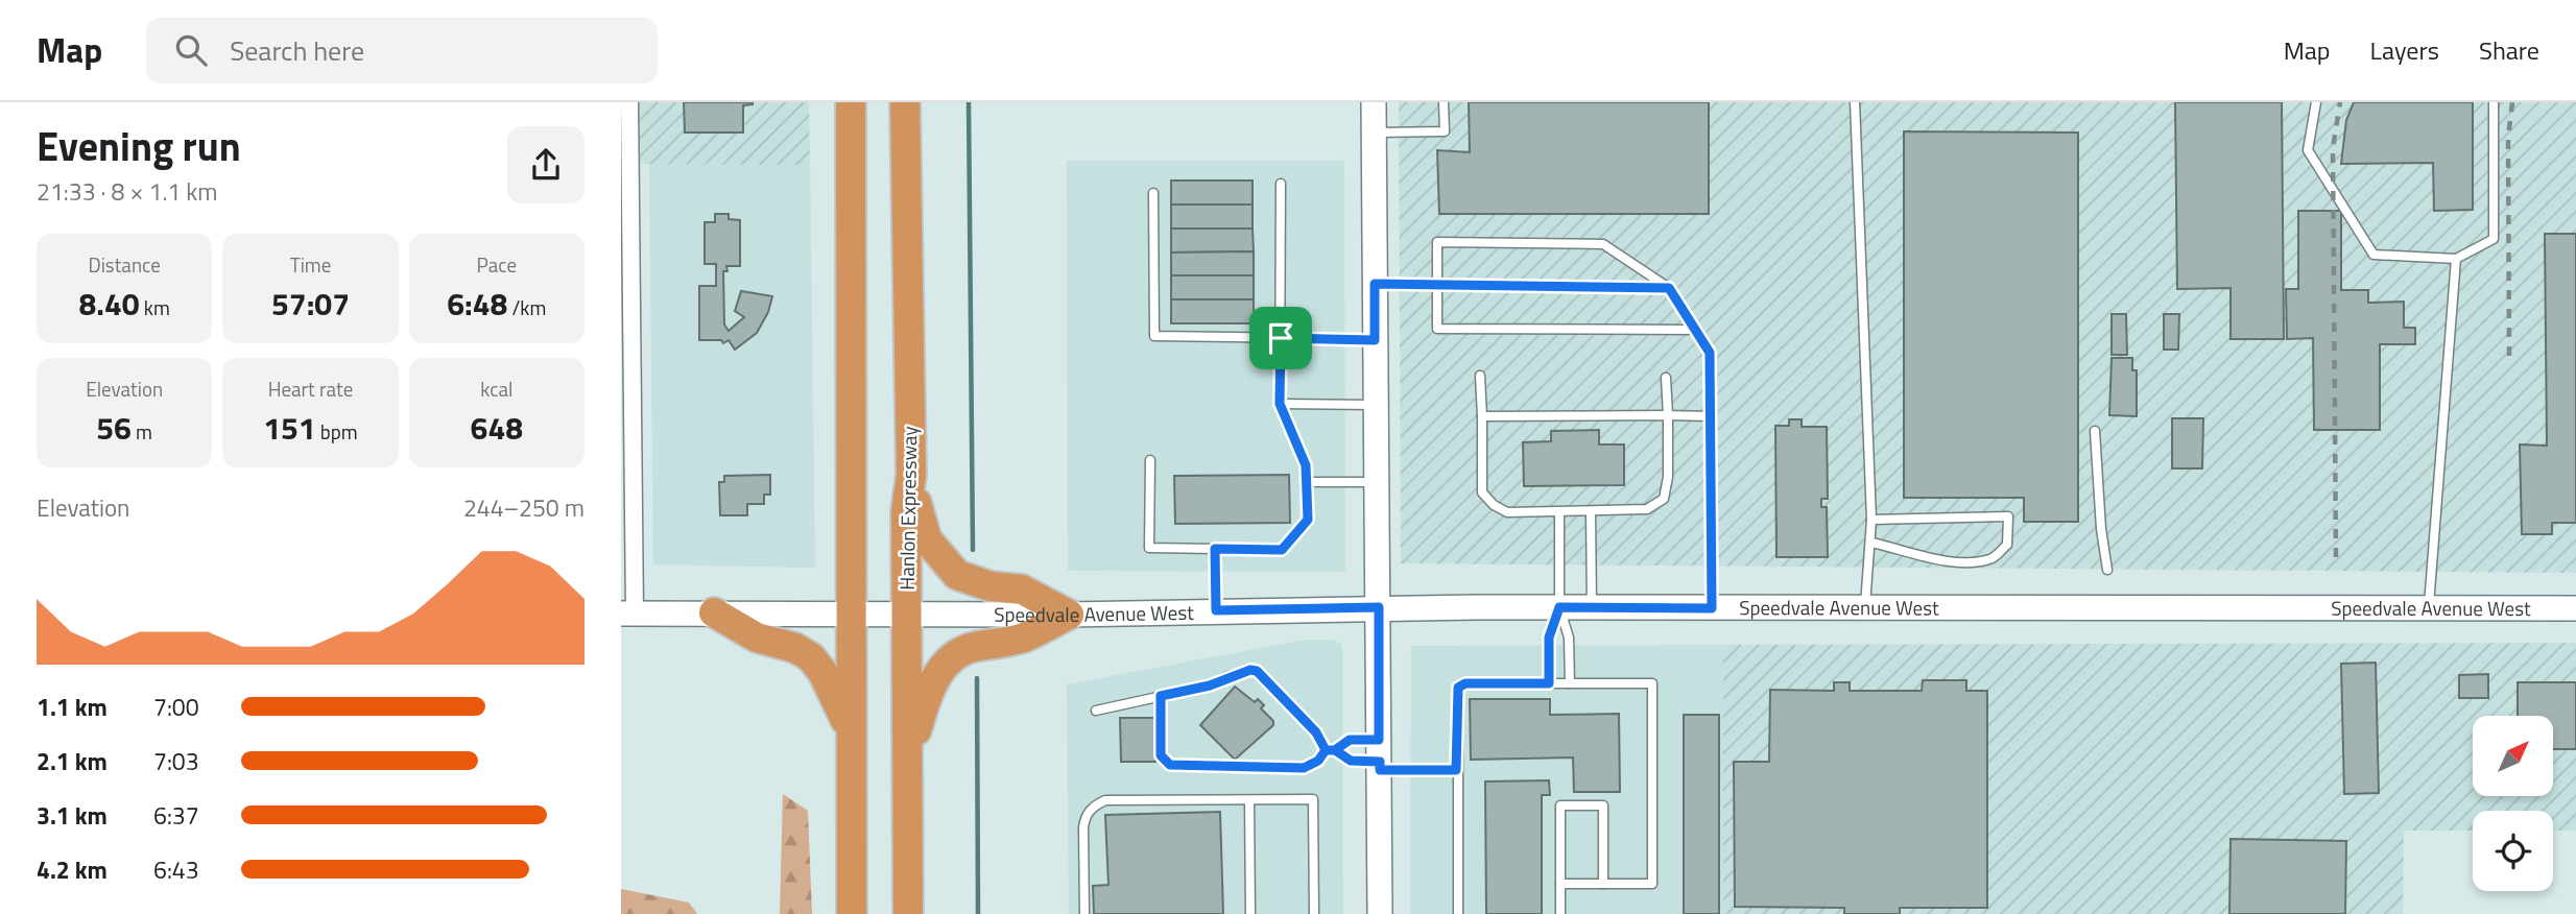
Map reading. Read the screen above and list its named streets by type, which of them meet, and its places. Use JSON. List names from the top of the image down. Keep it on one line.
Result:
{"streets":{"highway":["Hanlon Expressway"],"main road":["Speedvale Avenue West"]},"crossings":[["Hanlon Expressway","Speedvale Avenue West"]],"north":"top right","page":{"header":"Map","search":"Search here","nav":["Map","Layers","Share"],"heading":["Evening run","21:33 · 8 × 1.1 km"],"stats":[["Distance","8.40 km"],["Time","57:07"],["Pace","6:48 /km"],["Elevation","56 m"],["Heart rate","151 bpm"],["kcal","648"]],"chart":["Elevation","244–250 m"],"list":[{"name":"1.1 km","note":"7:00"},{"name":"2.1 km","note":"7:03"},{"name":"3.1 km","note":"6:37"},{"name":"4.2 km","note":"6:43"}]}}
